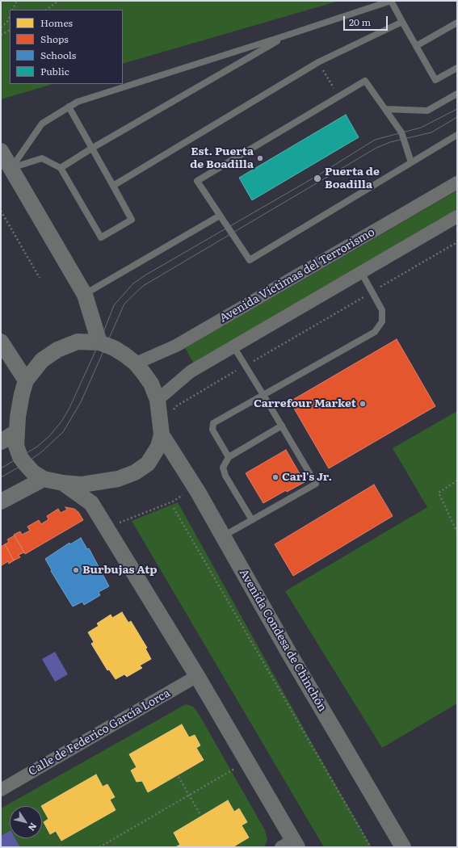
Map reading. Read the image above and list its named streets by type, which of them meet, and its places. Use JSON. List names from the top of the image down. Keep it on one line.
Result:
{"streets":{"street":["Avenida Víctimas del Terrorismo","Avenida Condesa de Chinchón","Calle de Federico García Lorca"]},"places":["Est. Puerta de Boadilla","Puerta de Boadilla","Carrefour Market","Carl's Jr.","Burbujas Atp"],"legend":["Homes","Shops","Schools","Public"],"scale_bar":"20 m","north":"bottom right"}
